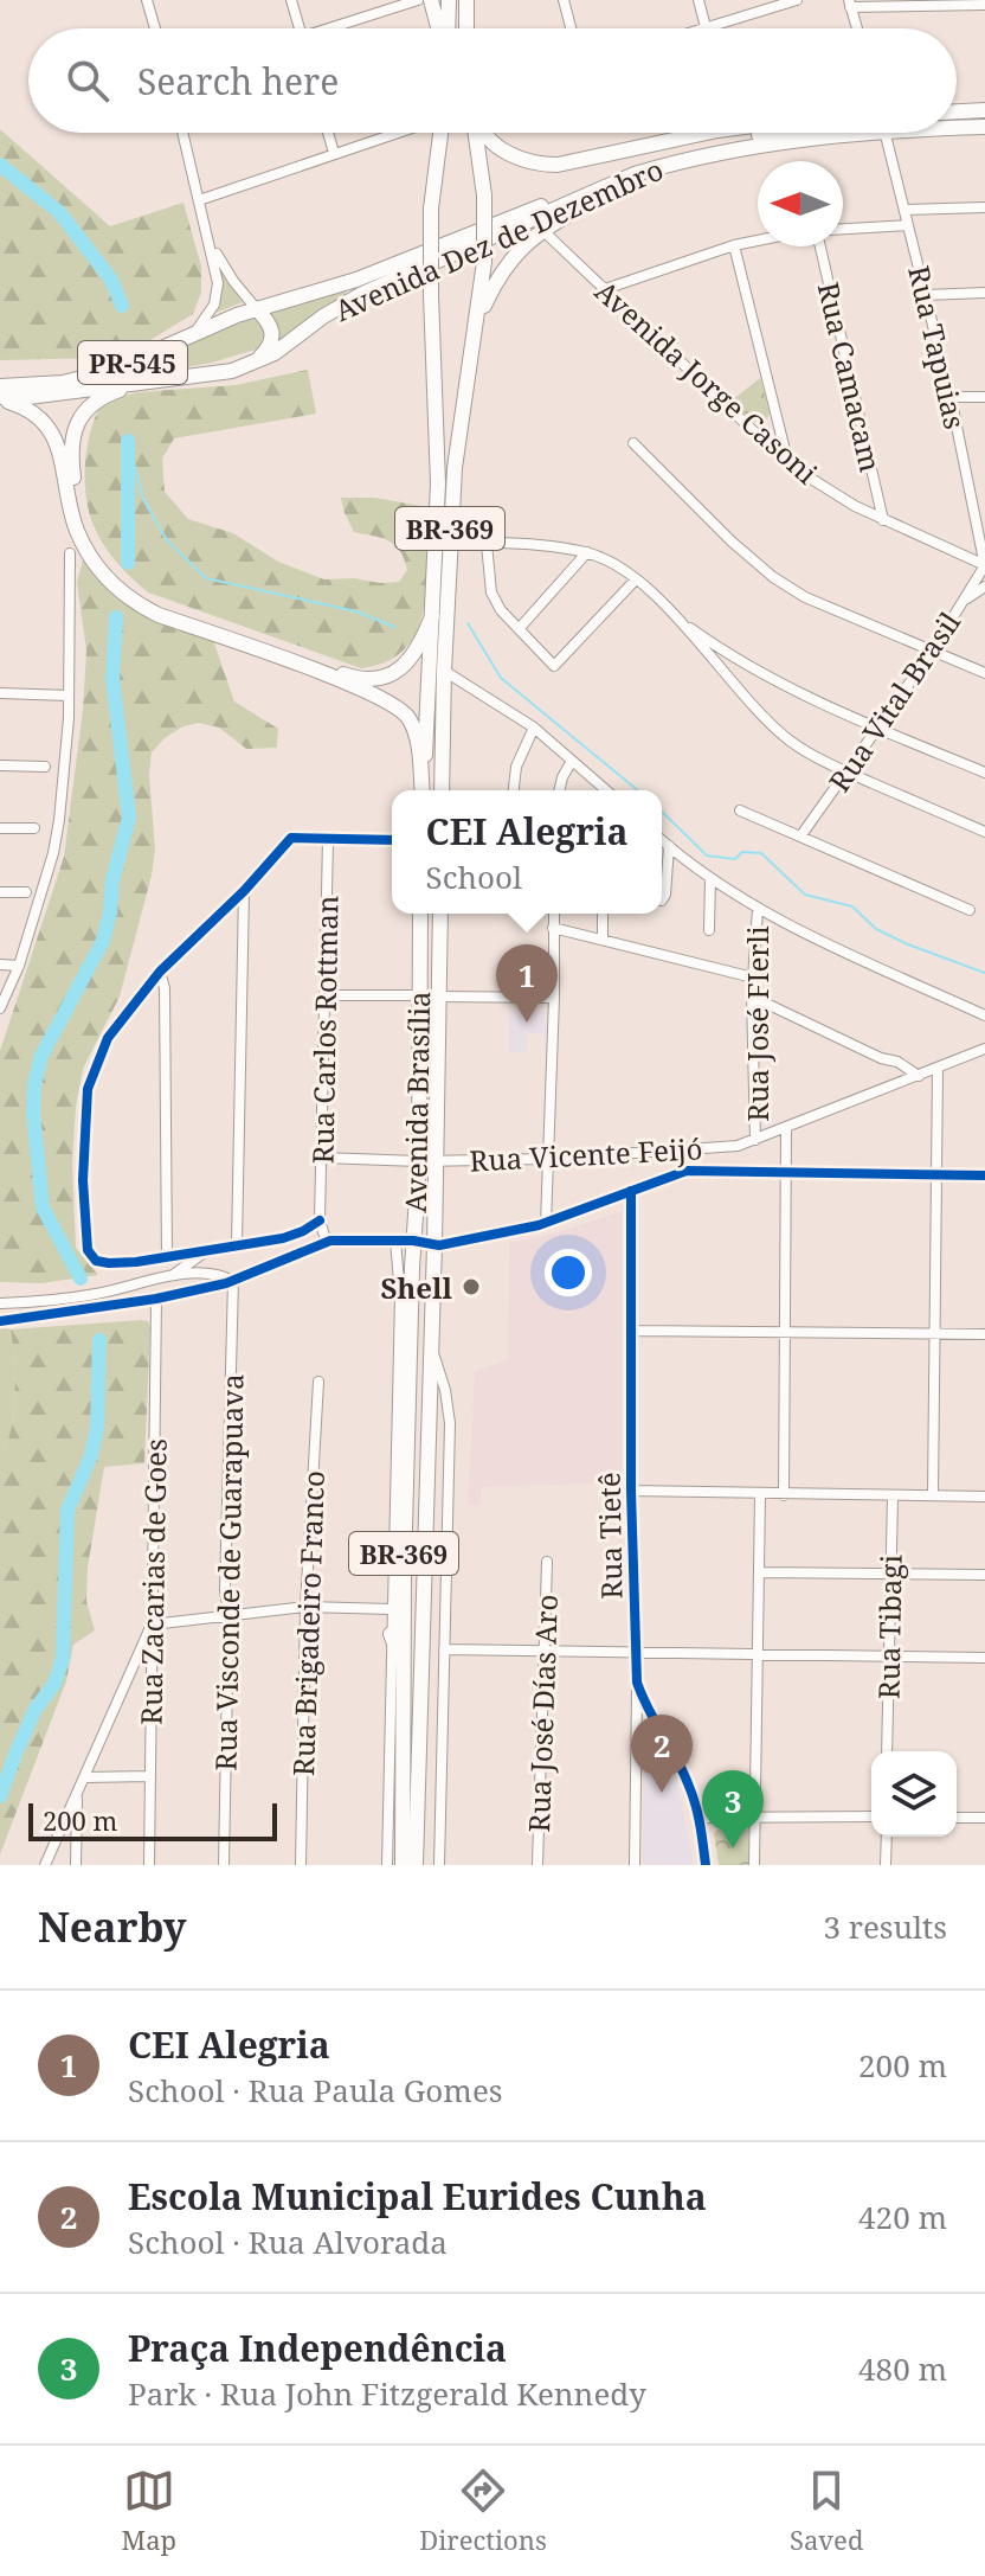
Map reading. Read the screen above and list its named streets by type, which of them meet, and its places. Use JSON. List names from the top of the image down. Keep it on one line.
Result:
{"streets":{"highway":["Avenida Dez de Dezembro","PR-545","BR-369","Avenida Brasília"],"street":["Rua Tapuias","Rua Camacam","Avenida Jorge Casoni","Rua Vital Brasil","Rua José FIerli","Rua Carlos Rottman","Rua Vicente Feijó","Rua Tietê","Rua Visconde de Guarapuava","Rua Zacarias de Goes","Rua Brigadeiro Franco","Rua Tibagi","Rua José Días Aro"]},"crossings":[["Avenida Dez de Dezembro","PR-545"],["Rua Tapuias","Avenida Jorge Casoni"],["Rua Tapuias","Rua Vital Brasil"],["Rua Camacam","Avenida Jorge Casoni"],["Avenida Jorge Casoni","Rua Vital Brasil"],["Rua José FIerli","Rua Vicente Feijó"],["Rua Carlos Rottman","Rua Vicente Feijó"],["Avenida Brasília","Rua Vicente Feijó"]],"places":["Shell"],"scale_bar":"200 m","north":"left","page":{"search":"Search here","popup":["CEI Alegria","School"],"pins":["1","2","3"],"scale":"200 m","heading":["Nearby","3 results"],"list":[{"mark":"1","name":"CEI Alegria","note":"School · Rua Paula Gomes","value":"200 m"},{"mark":"2","name":"Escola Municipal Eurides Cunha","note":"School · Rua Alvorada","value":"420 m"},{"mark":"3","name":"Praça Independência","note":"Park · Rua John Fitzgerald Kennedy","value":"480 m"}],"nav":["Map","Directions","Saved"]}}
